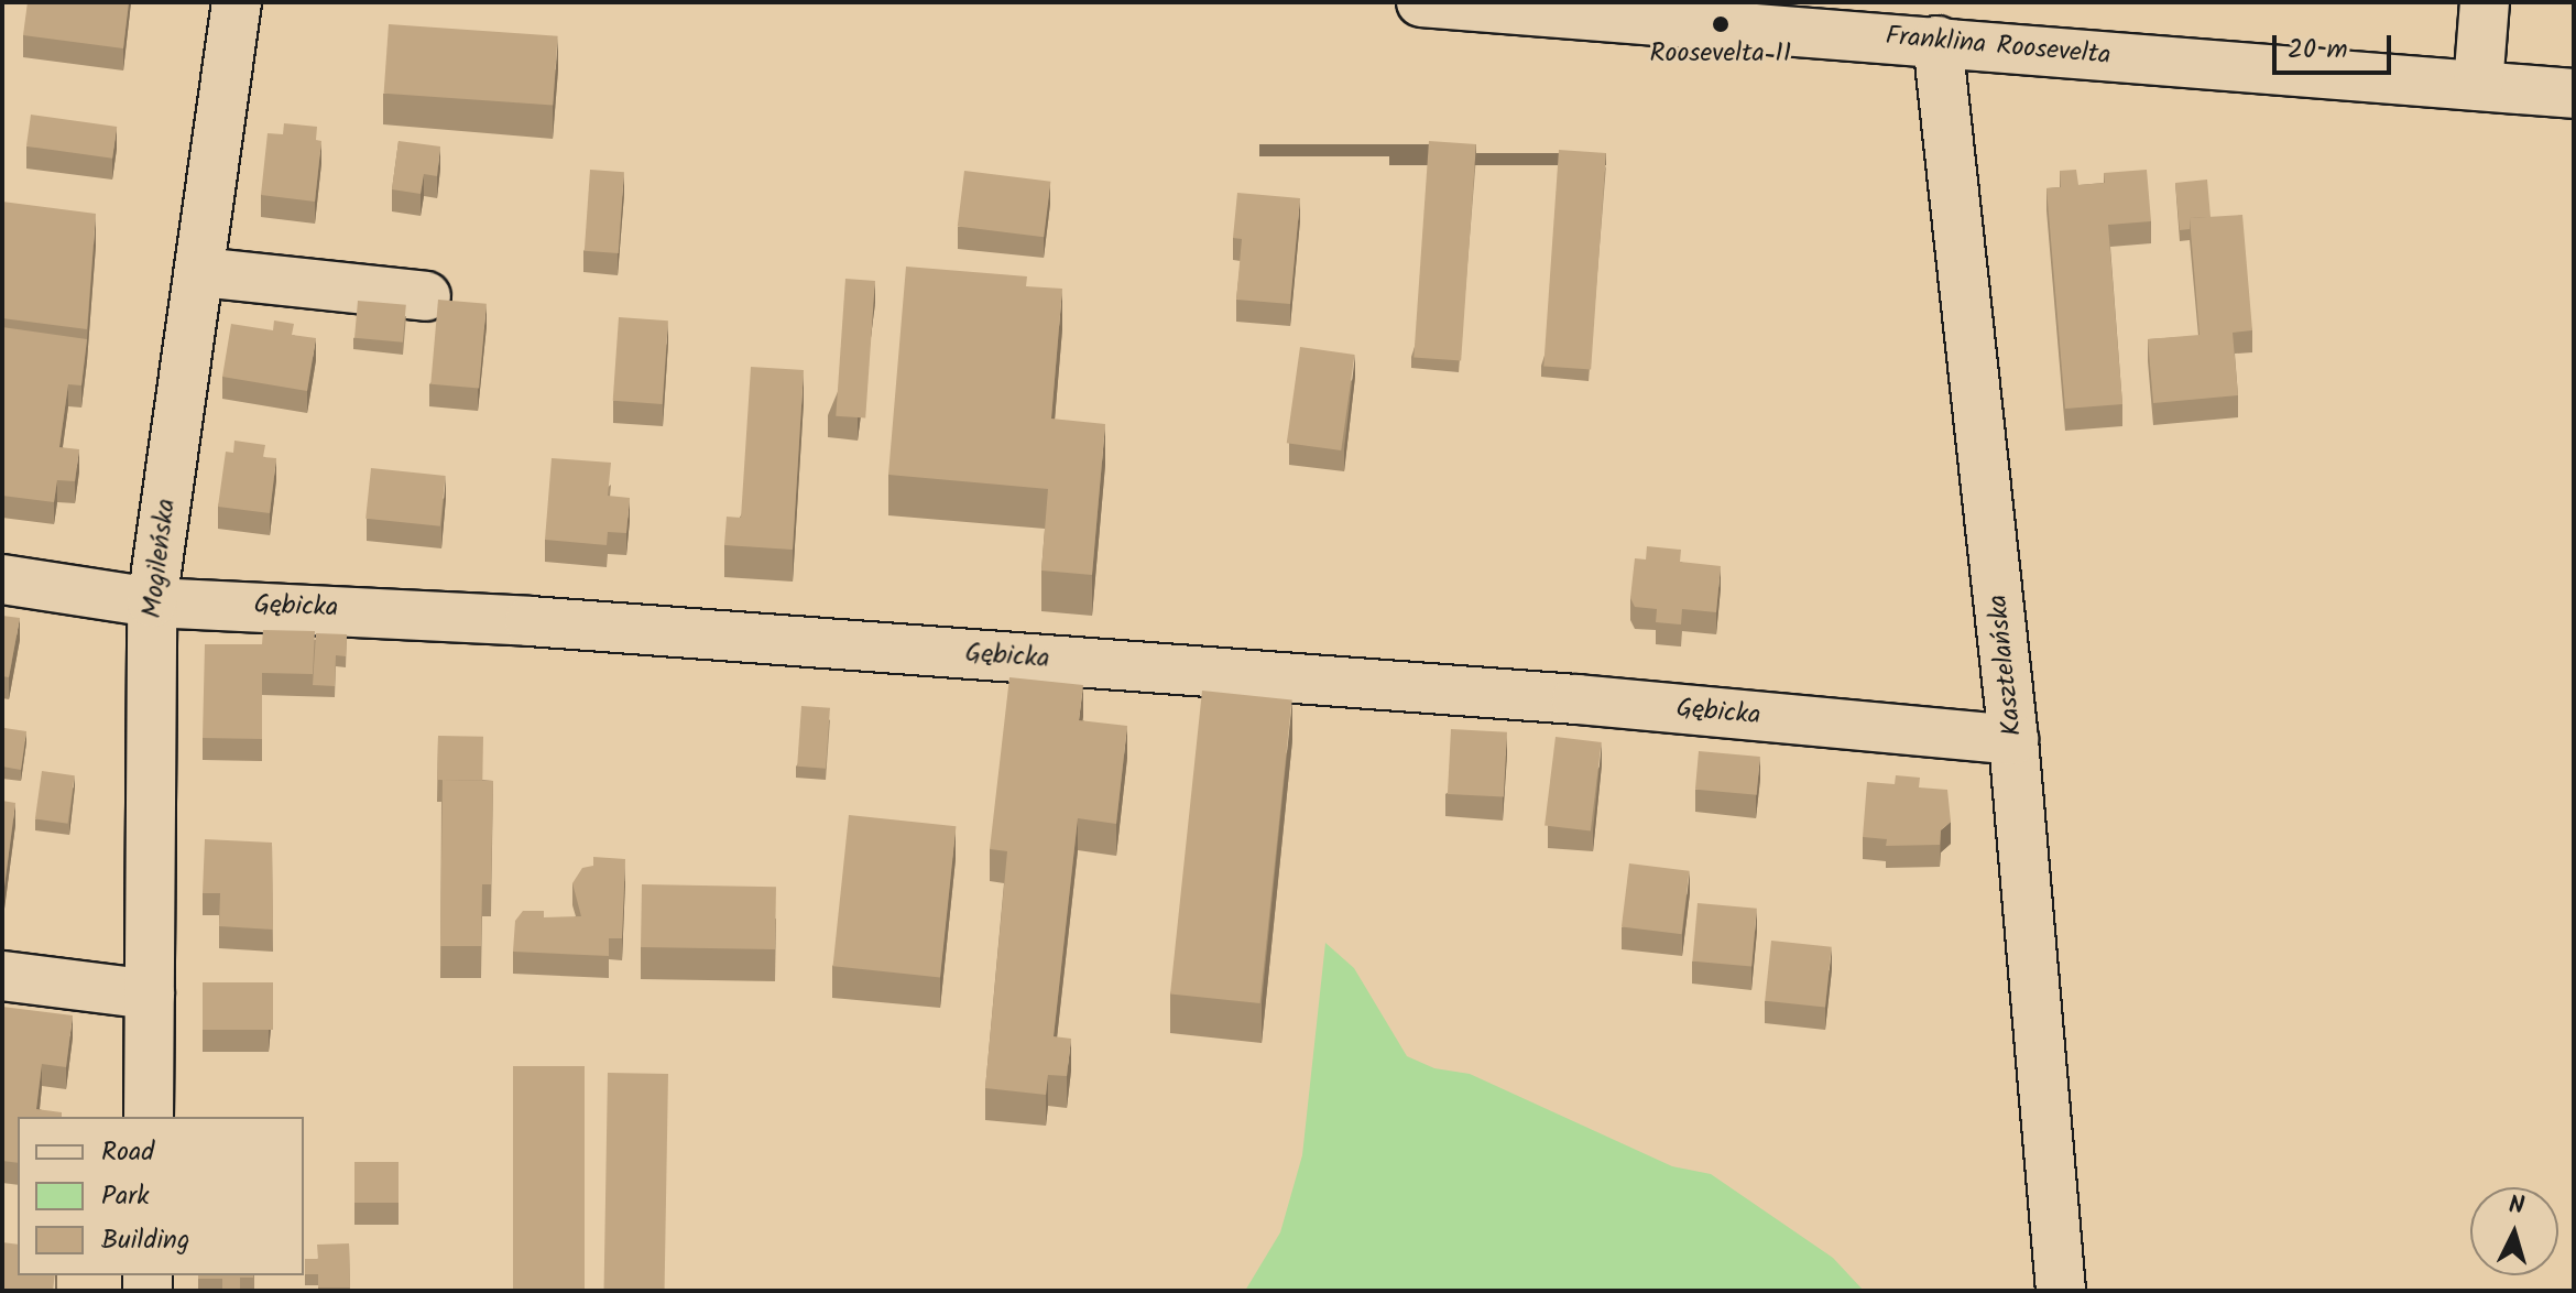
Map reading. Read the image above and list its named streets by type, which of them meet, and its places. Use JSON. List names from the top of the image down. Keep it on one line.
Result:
{"streets":{"street":["Franklina Roosevelta","Mogileńska","Gębicka","Kasztelańska"]},"crossings":[["Franklina Roosevelta","Kasztelańska"],["Mogileńska","Gębicka"],["Gębicka","Kasztelańska"]],"places":["Roosevelta 11"],"legend":["Road","Park","Building"],"scale_bar":"20 m","north":"top"}
